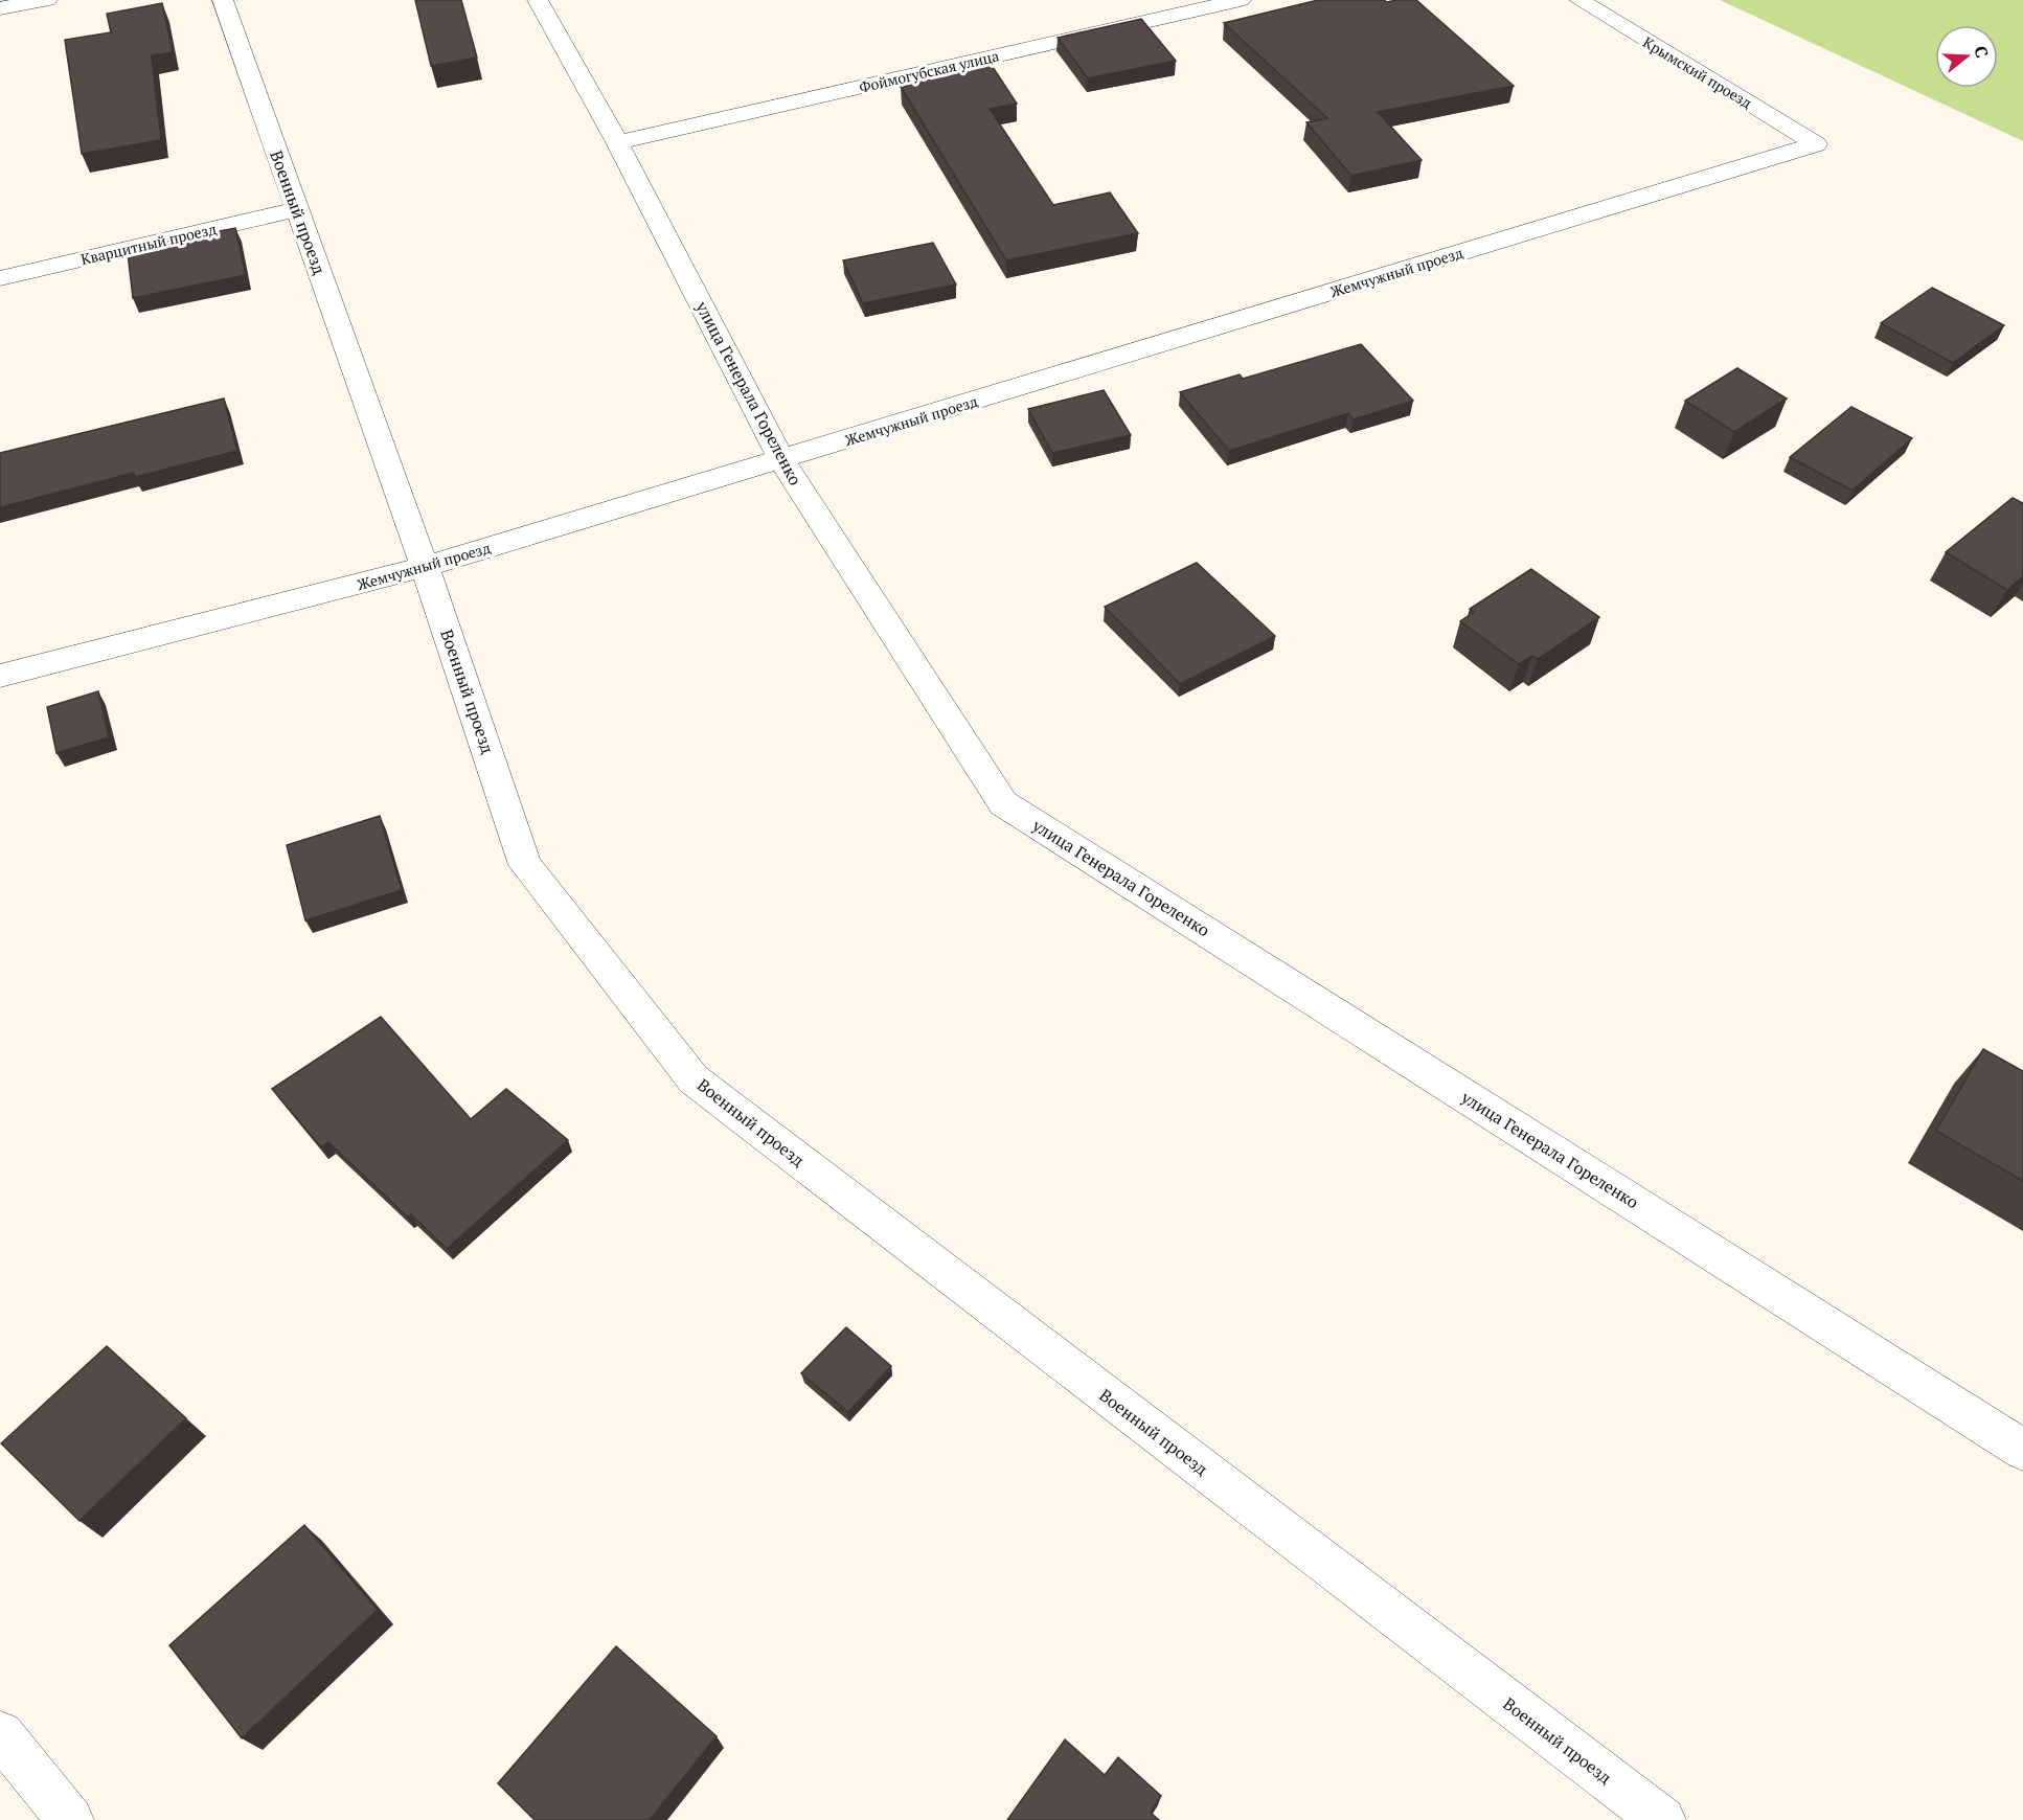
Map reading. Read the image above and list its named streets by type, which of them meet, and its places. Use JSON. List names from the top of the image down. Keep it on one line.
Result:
{"streets":{"street":["Фоймогубская улица","Крымский проезд","Военный проезд","Кварцитный проезд","Жемчужный проезд","улица Генерала Гореленко"]},"crossings":[["Фоймогубская улица","улица Генерала Гореленко"],["Крымский проезд","Жемчужный проезд"],["Военный проезд","Кварцитный проезд"],["Военный проезд","Жемчужный проезд"],["Жемчужный проезд","улица Генерала Гореленко"]],"north":"right"}
